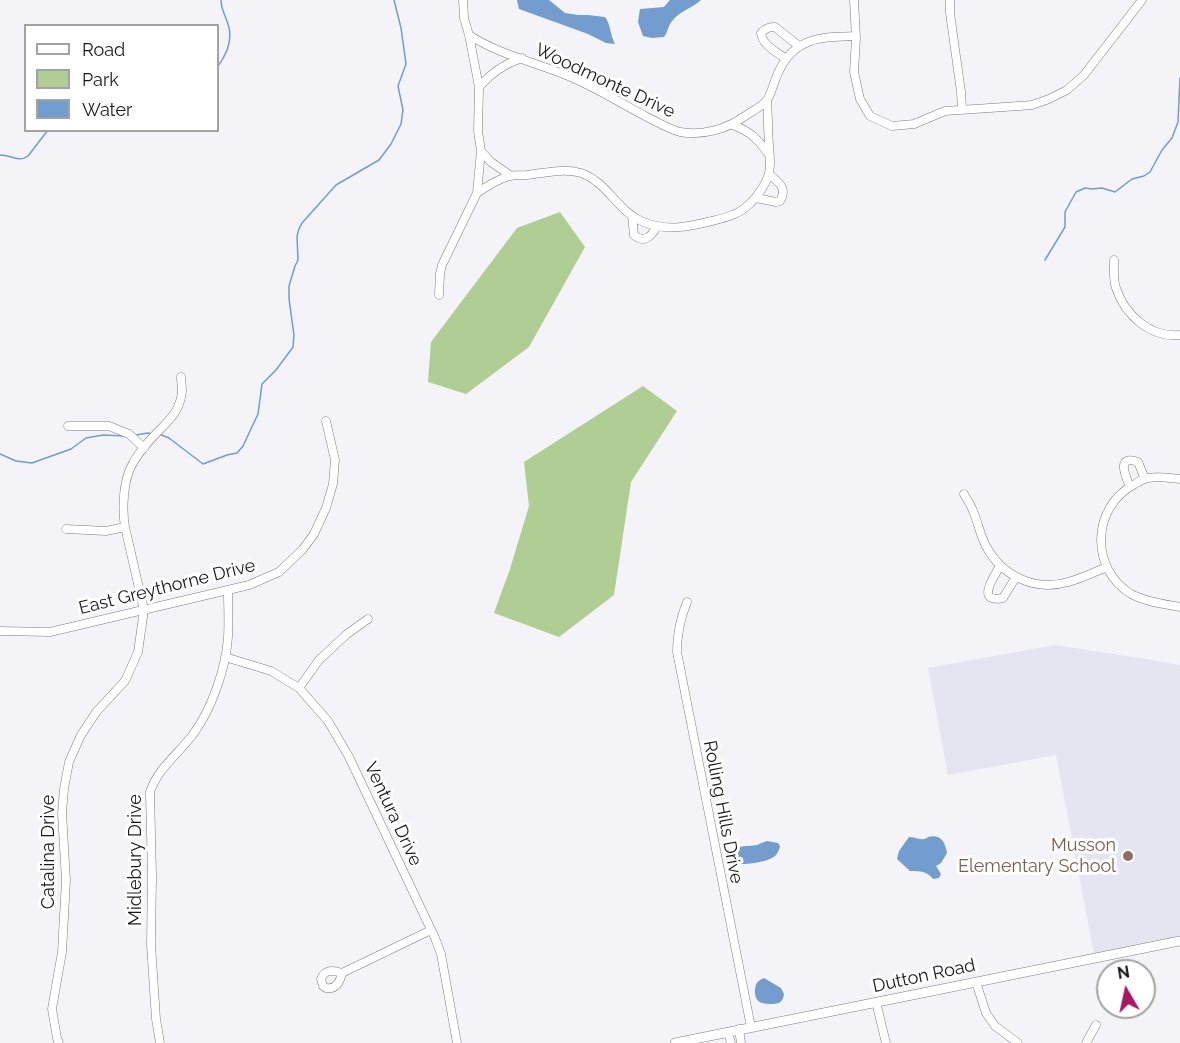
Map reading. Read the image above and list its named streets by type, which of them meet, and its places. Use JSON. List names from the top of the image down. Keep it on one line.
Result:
{"streets":{"street":["Woodmonte Drive","East Greythorne Drive","Rolling Hills Drive","Ventura Drive","Catalina Drive","Midlebury Drive","Dutton Road"]},"crossings":[["East Greythorne Drive","Catalina Drive"],["East Greythorne Drive","Midlebury Drive"],["Rolling Hills Drive","Dutton Road"],["Ventura Drive","Midlebury Drive"]],"places":["Musson Elementary School"],"legend":["Road","Park","Water"],"north":"top"}
